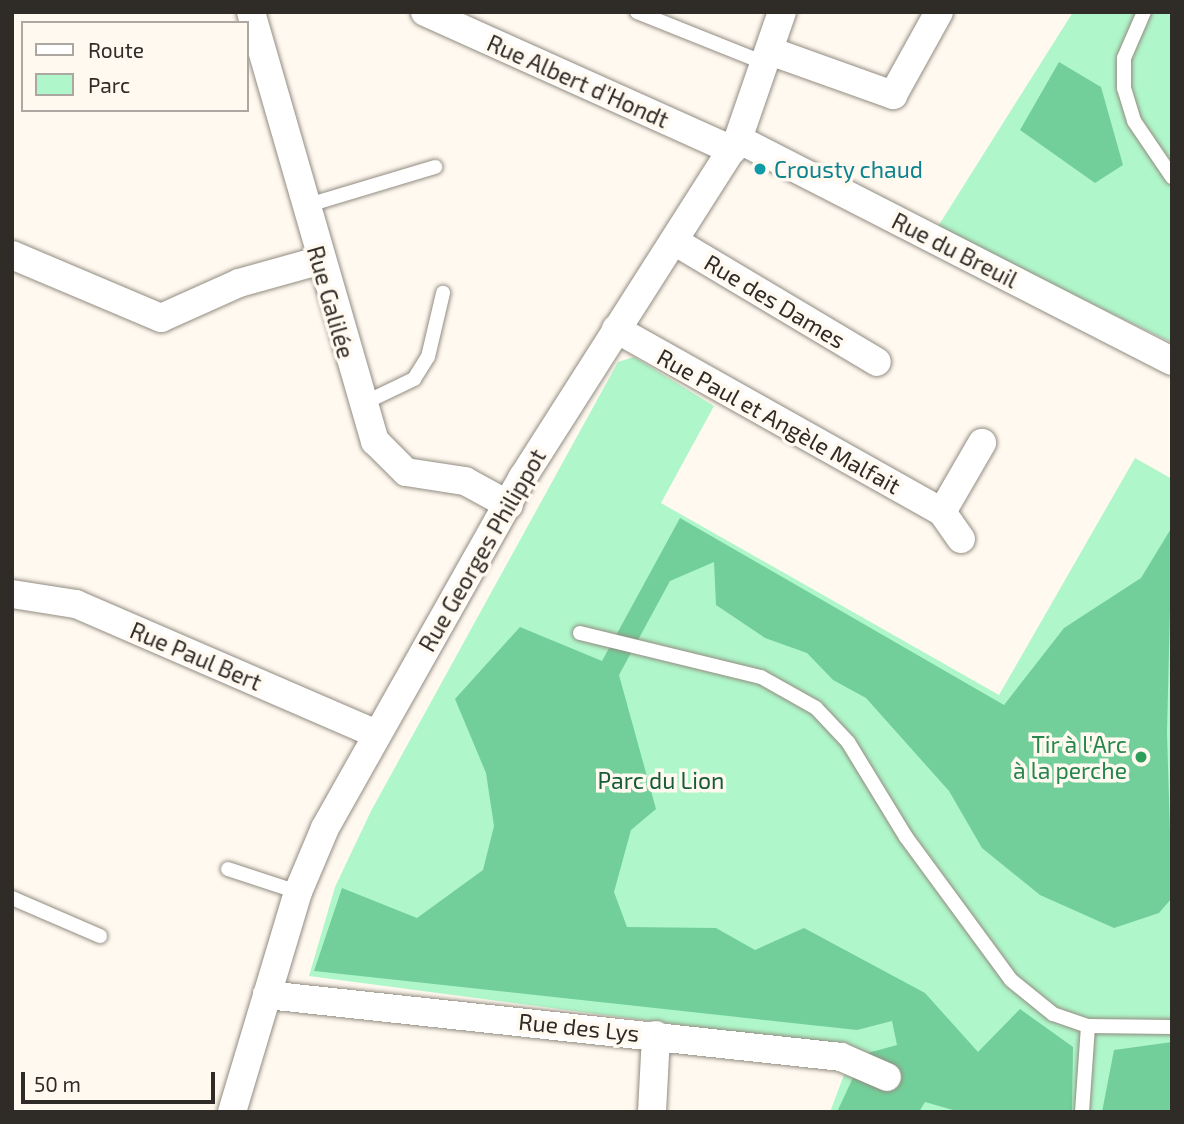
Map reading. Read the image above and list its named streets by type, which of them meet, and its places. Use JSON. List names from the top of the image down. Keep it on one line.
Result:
{"streets":{"street":["Rue Albert d'Hondt","Rue du Breuil","Rue des Dames","Rue Galilée","Rue Paul et Angèle Malfait","Rue Georges Philippot","Rue Paul Bert","Rue des Lys"]},"crossings":[["Rue Albert d'Hondt","Rue du Breuil"],["Rue Albert d'Hondt","Rue Georges Philippot"],["Rue du Breuil","Rue Georges Philippot"],["Rue des Dames","Rue Georges Philippot"],["Rue Galilée","Rue Georges Philippot"],["Rue Paul et Angèle Malfait","Rue Georges Philippot"],["Rue Georges Philippot","Rue Paul Bert"],["Rue Georges Philippot","Rue des Lys"]],"parks":["Parc du Lion"],"places":["Crousty chaud","Tir à l'Arc à la perche"],"legend":["Route","Parc"],"scale_bar":"50 m"}
